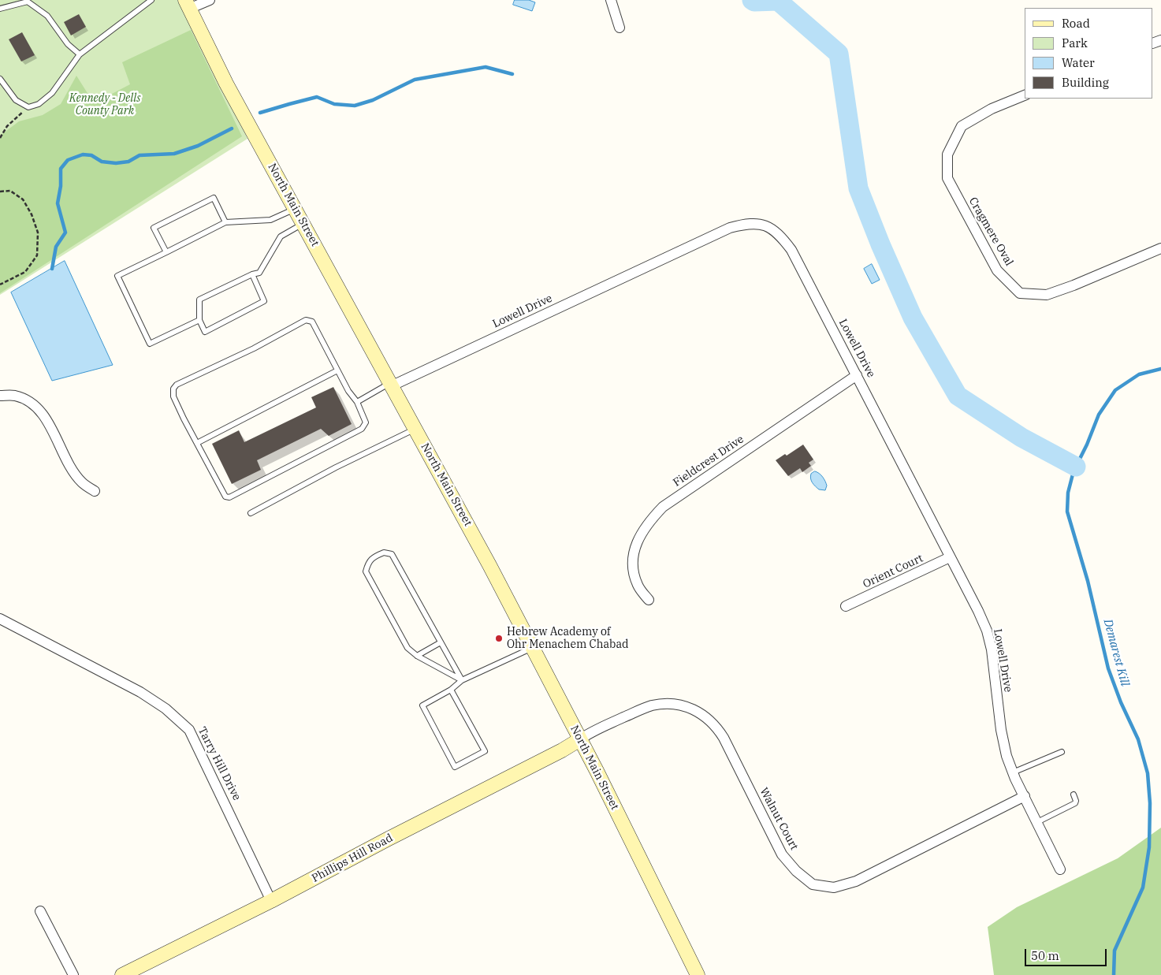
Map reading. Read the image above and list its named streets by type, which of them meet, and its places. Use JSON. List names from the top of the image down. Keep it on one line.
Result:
{"streets":{"street":["North Main Street","Cragmere Oval","Lowell Drive","Fieldcrest Drive","Orient Court","Tarry Hill Drive","Walnut Court","Phillips Hill Road"]},"crossings":[["North Main Street","Lowell Drive"],["North Main Street","Walnut Court"],["North Main Street","Phillips Hill Road"],["Lowell Drive","Fieldcrest Drive"],["Lowell Drive","Orient Court"],["Lowell Drive","Walnut Court"],["Tarry Hill Drive","Phillips Hill Road"],["Walnut Court","Phillips Hill Road"]],"water":["Demarest Kill"],"parks":["Kennedy - Dells County Park"],"places":["Hebrew Academy of Ohr Menachem Chabad"],"legend":["Road","Park","Water","Building"],"scale_bar":"50 m"}
